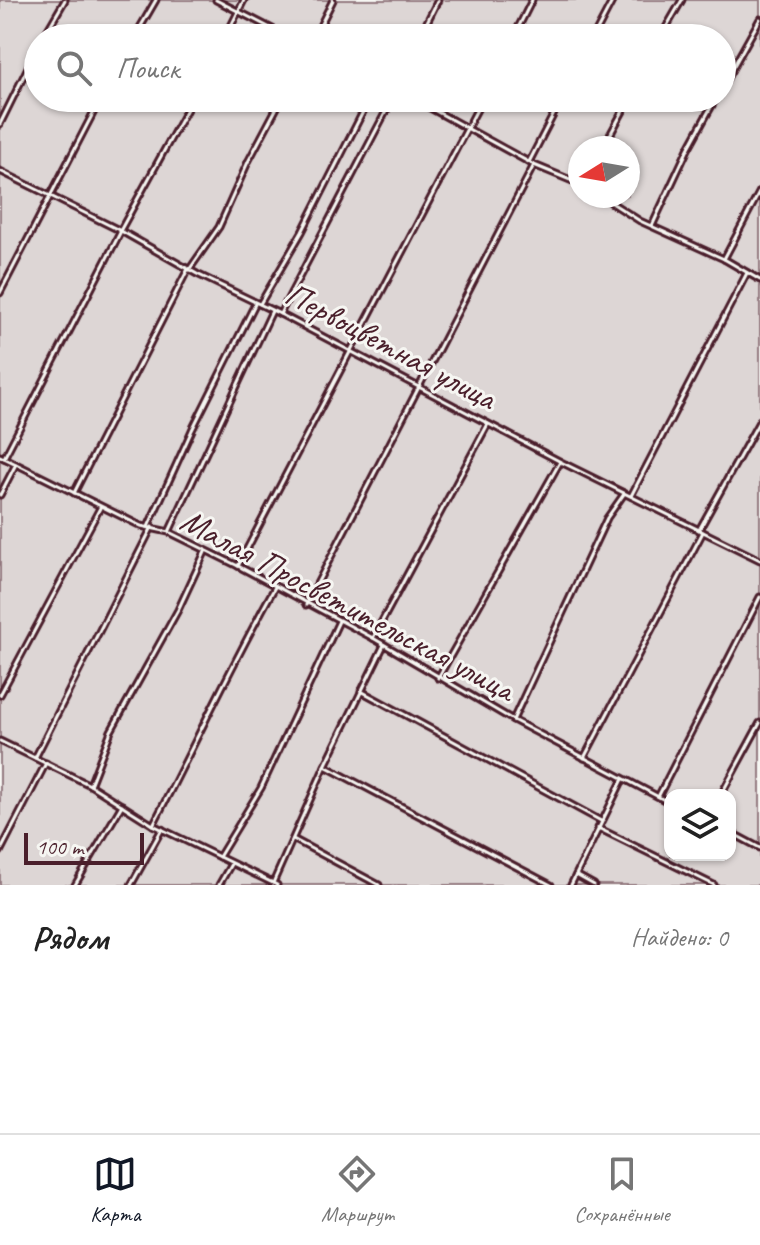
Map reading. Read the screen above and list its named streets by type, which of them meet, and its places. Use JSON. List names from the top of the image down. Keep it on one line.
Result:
{"streets":{"lane":["Первоцветная улица","Малая Просветительская улица"]},"scale_bar":"100 m","north":"left","page":{"search":"Поиск","scale":"100 m","heading":["Рядом","Найдено: 0"],"nav":["Карта","Маршрут","Сохранённые"]}}
